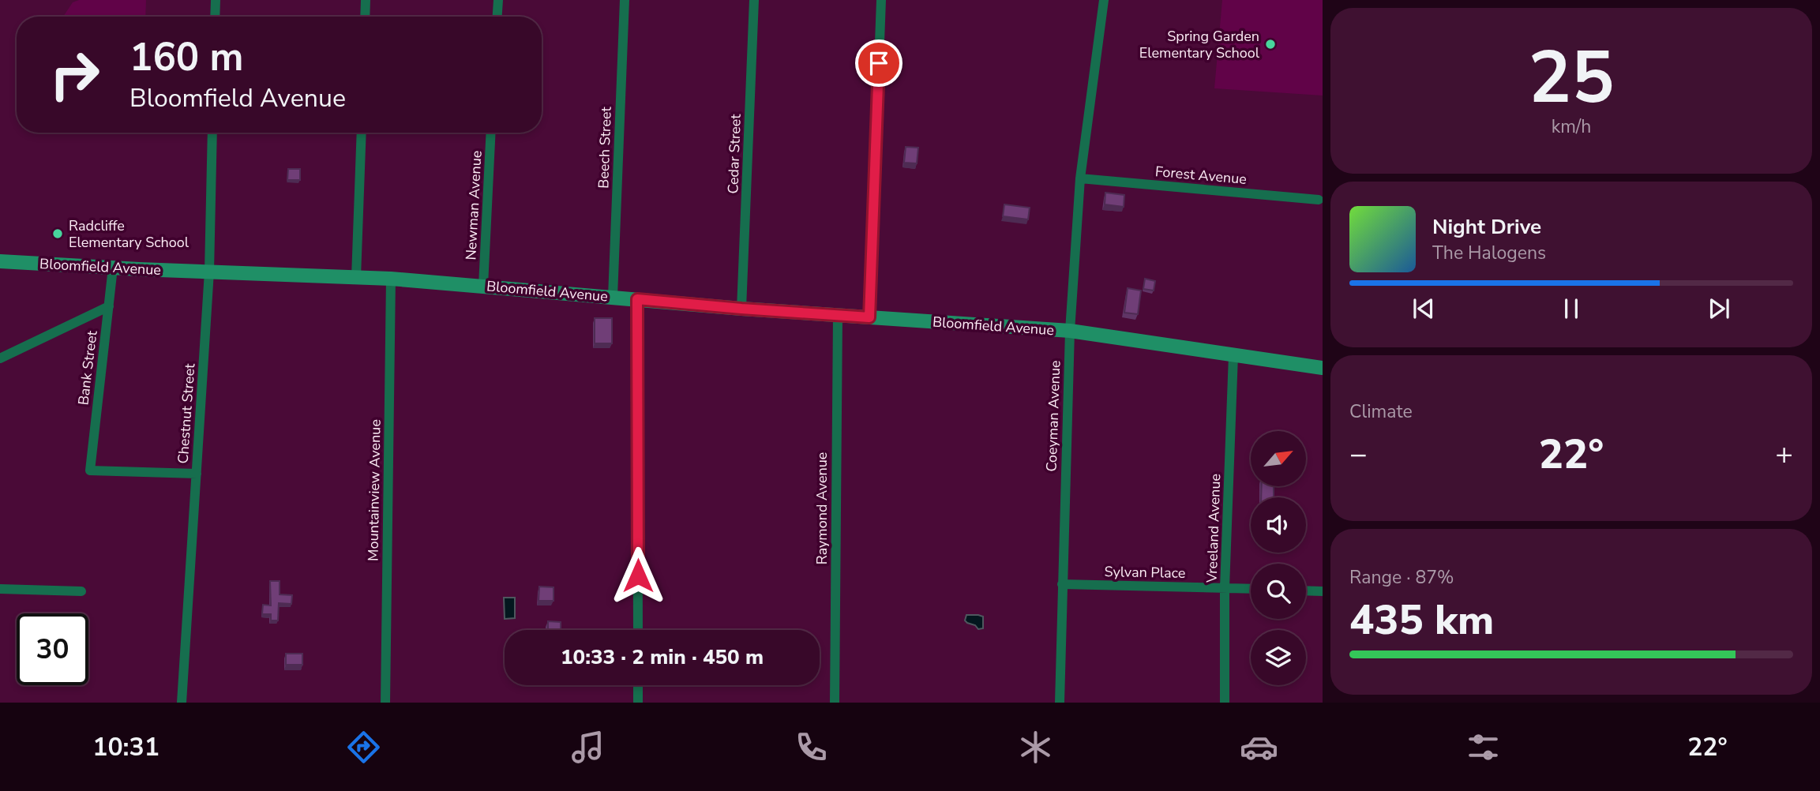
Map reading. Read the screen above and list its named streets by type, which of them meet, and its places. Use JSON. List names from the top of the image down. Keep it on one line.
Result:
{"streets":{"street":["Beech Street","Cedar Street","Forest Avenue","Newman Avenue","Bloomfield Avenue","Bank Street","Chestnut Street","Coeyman Avenue","Mountainview Avenue","Raymond Avenue","Vreeland Avenue","Sylvan Place"]},"crossings":[["Beech Street","Bloomfield Avenue"],["Cedar Street","Bloomfield Avenue"],["Forest Avenue","Coeyman Avenue"],["Newman Avenue","Bloomfield Avenue"],["Bloomfield Avenue","Bank Street"],["Bloomfield Avenue","Chestnut Street"],["Bloomfield Avenue","Coeyman Avenue"],["Bloomfield Avenue","Mountainview Avenue"],["Bloomfield Avenue","Raymond Avenue"],["Bloomfield Avenue","Vreeland Avenue"],["Bank Street","Chestnut Street"],["Coeyman Avenue","Sylvan Place"],["Vreeland Avenue","Sylvan Place"]],"places":["Spring Garden Elementary School","Radcliffe Elementary School"],"north":"top right","page":{"tile":[["25","km/h"],"Climate",["Range · 87%","435 km"]],"turn":["160 m","Bloomfield Avenue"],"song":["Night Drive","The Halogens"],"heat":["−","22°","+"],"limit":"30","trip":"10:33 · 2 min · 450 m","tabs":["10:31","22°"]}}
